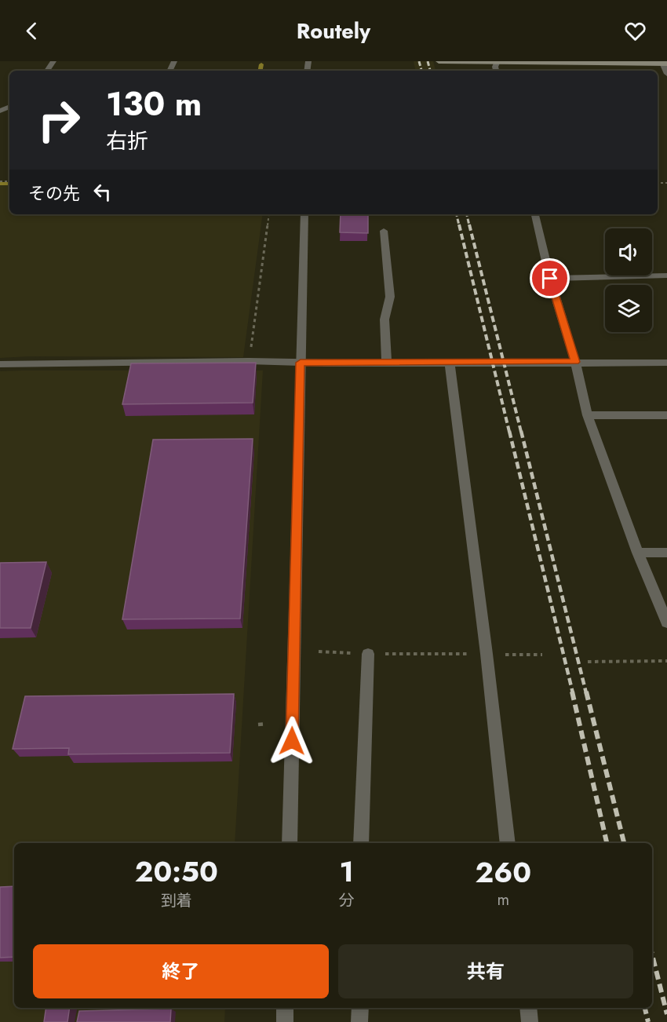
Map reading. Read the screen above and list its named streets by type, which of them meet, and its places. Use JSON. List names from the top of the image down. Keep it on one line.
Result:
{"page":{"header":"Routely","turn":["130 m","右折"],"then":"その先","eta":["20:50","到着","1","分","260","m"],"buttons":["終了","共有"]}}
